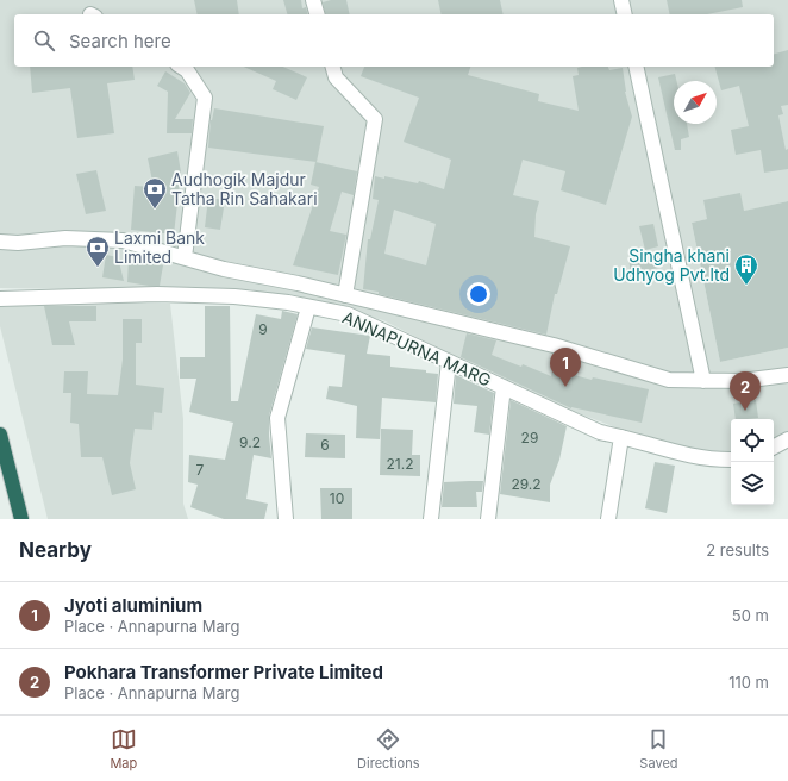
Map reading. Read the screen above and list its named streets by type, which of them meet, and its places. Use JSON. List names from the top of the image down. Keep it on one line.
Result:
{"streets":{"street":["ANNAPURNA MARG"]},"places":{"bank":["Audhogik Majdur Tatha Rin Sahakari","Laxmi Bank Limited"],"building":["Singha khani Udhyog Pvt.ltd"]},"house_numbers":["9","29","9.2","6","21.2","7","29.2","10"],"north":"top right","page":{"search":"Search here","pins":["1","2"],"heading":["Nearby","2 results"],"list":[{"mark":"1","name":"Jyoti aluminium","note":"Place · Annapurna Marg","value":"50 m"},{"mark":"2","name":"Pokhara Transformer Private Limited","note":"Place · Annapurna Marg","value":"110 m"}],"nav":["Map","Directions","Saved"]}}
